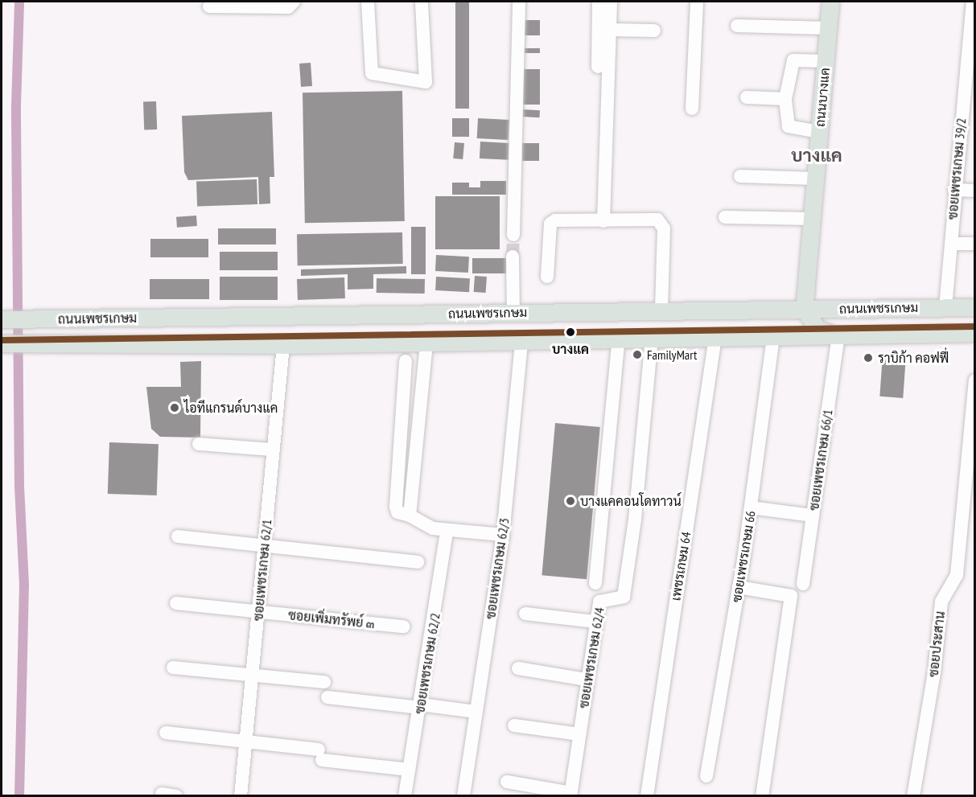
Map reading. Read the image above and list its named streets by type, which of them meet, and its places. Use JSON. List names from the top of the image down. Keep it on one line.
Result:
{"streets":{"main road":["ถนนบางแค","ถนนเพชรเกษม"],"street":["ซอยเพชรเกษม 39/2","ซอยเพชรเกษม 66/1","ซอยเพชรเกษม 66","เพชรเกษม 64","ซอยเพชรเกษม 62/3","ซอยเพชรเกษม 62/1","ซอยเพิ่มทรัพย์ ๓","ซอยประสาน","ซอยเพชรเกษม 62/4","ซอยเพชรเกษม 62/2"]},"crossings":[["ถนนบางแค","ถนนเพชรเกษม"],["ซอยเพชรเกษม 39/2","ถนนเพชรเกษม"],["ถนนเพชรเกษม","ซอยเพชรเกษม 66/1"],["ถนนเพชรเกษม","ซอยเพชรเกษม 66"],["ถนนเพชรเกษม","เพชรเกษม 64"],["ถนนเพชรเกษม","ซอยเพชรเกษม 62/3"],["ถนนเพชรเกษม","ซอยเพชรเกษม 62/1"],["ถนนเพชรเกษม","ซอยเพชรเกษม 62/4"],["ซอยเพชรเกษม 62/1","ซอยเพิ่มทรัพย์ ๓"]],"districts":["บางแค"],"places":["บางแค","FamilyMart","ราบิก้า คอฟฟี่","ไอทีแกรนด์บางแค","บางแคคอนโดทาวน์"]}
